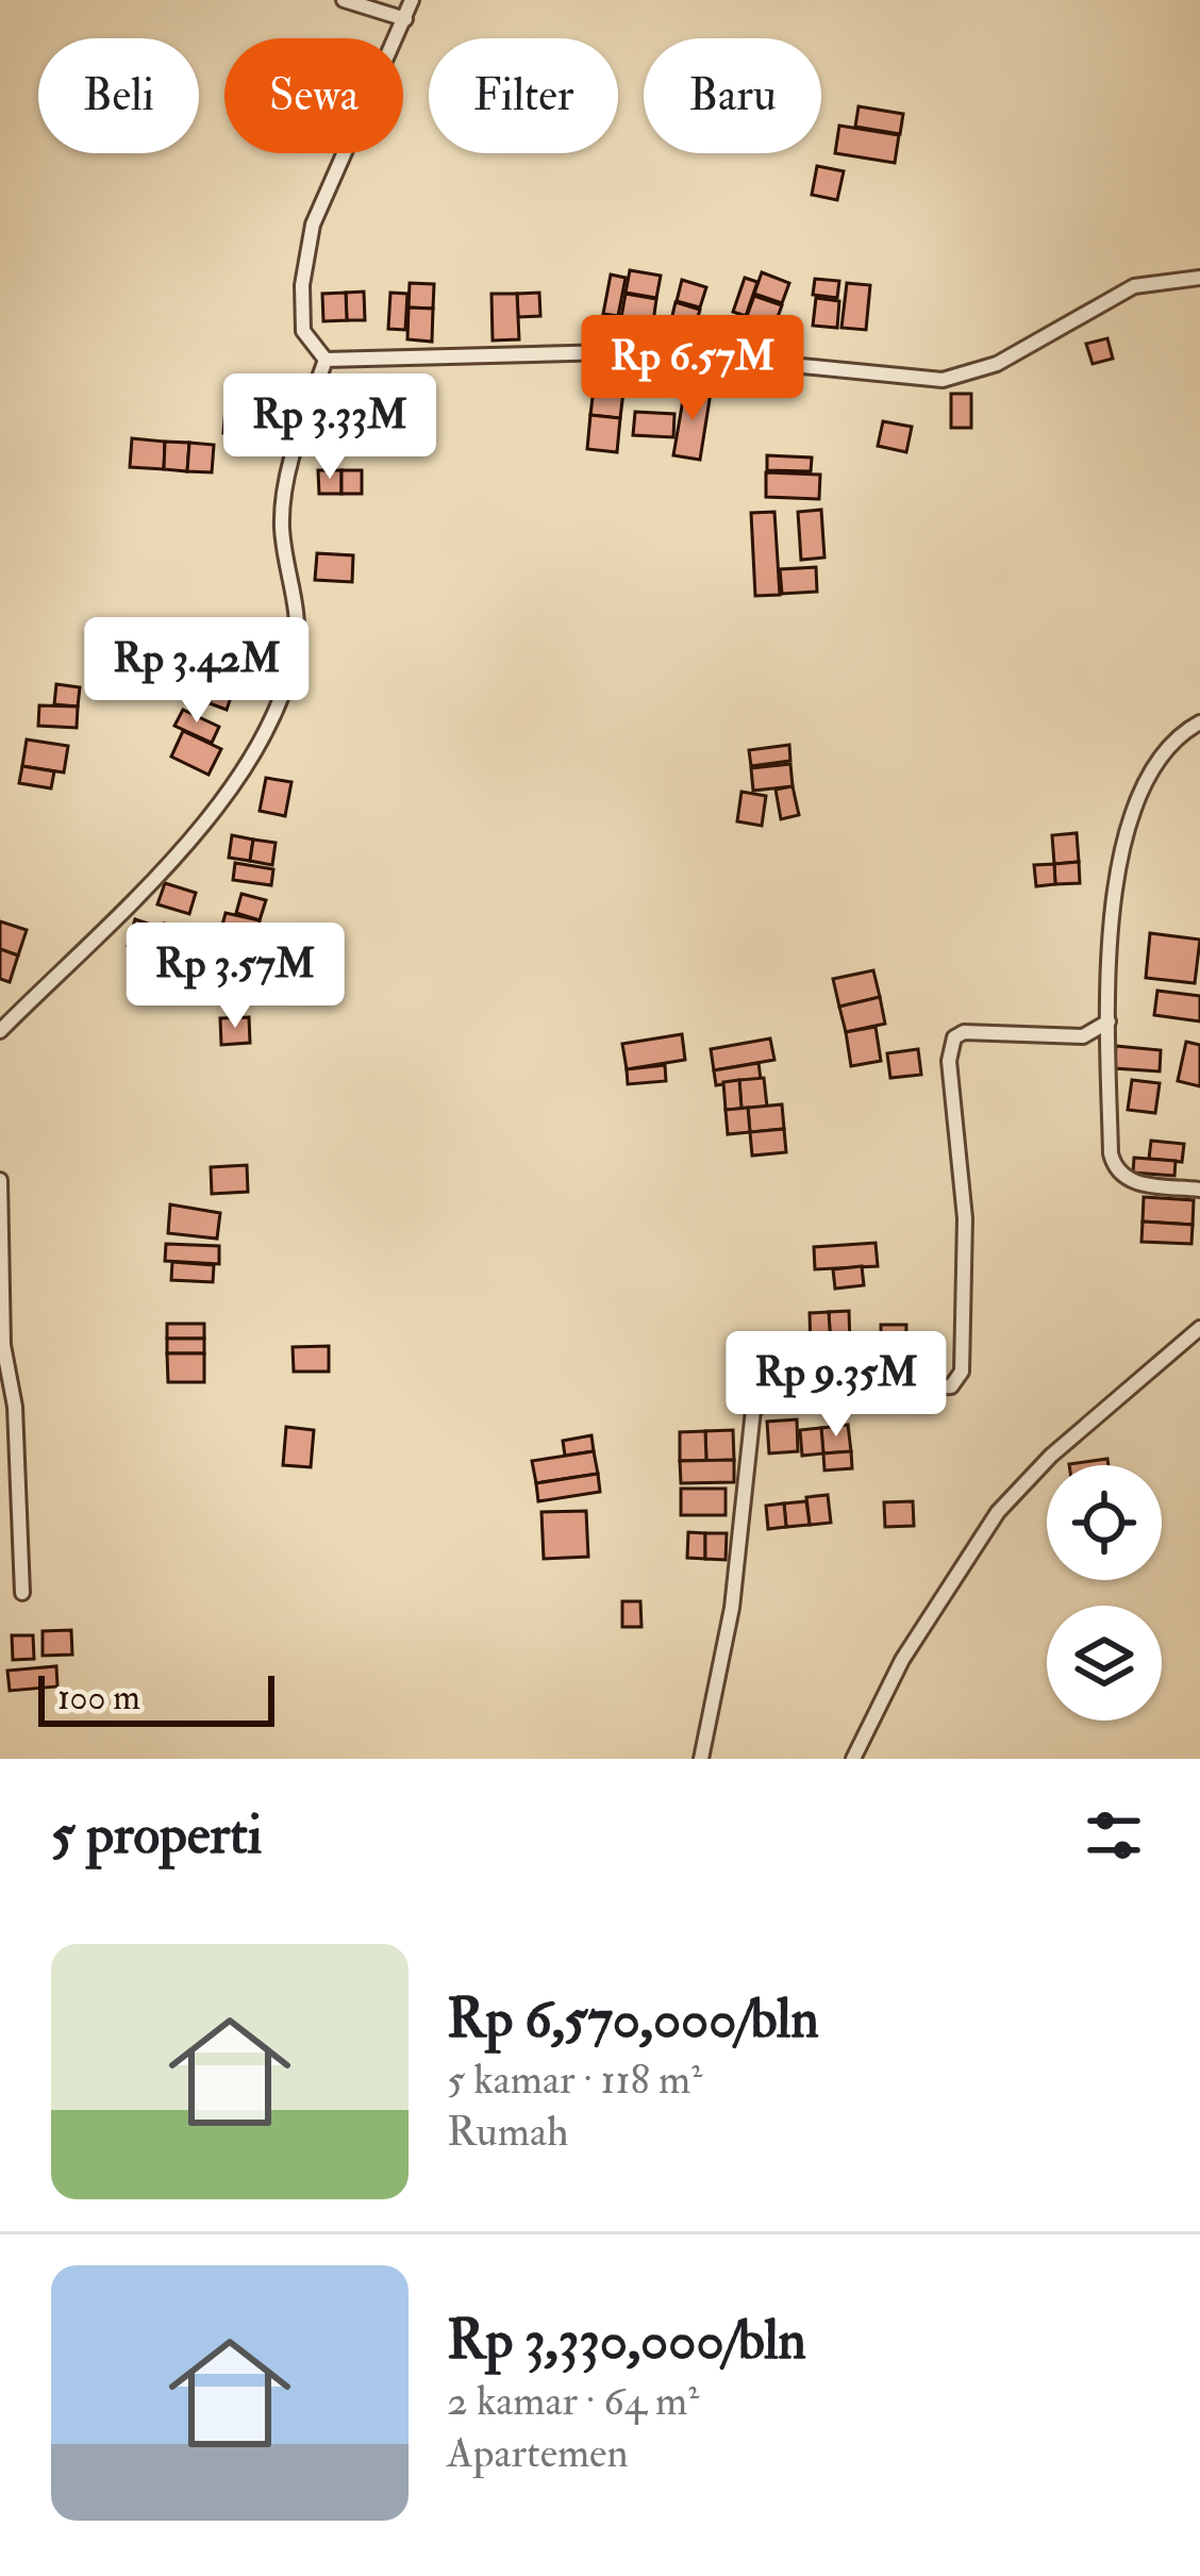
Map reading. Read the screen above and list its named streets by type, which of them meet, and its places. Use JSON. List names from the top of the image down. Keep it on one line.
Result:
{"scale_bar":"100 m","page":{"chip":["Beli","Sewa","Filter","Baru"],"price":["Rp 6.57M","Rp 3.33M","Rp 3.42M","Rp 3.57M","Rp 9.35M"],"scale":"100 m","heading":"5 properti","list":[{"name":"Rp 6,570,000/bln","note":"5 kamar · 118 m² · Rumah"},{"name":"Rp 3,330,000/bln","note":"2 kamar · 64 m² · Apartemen"}]}}
